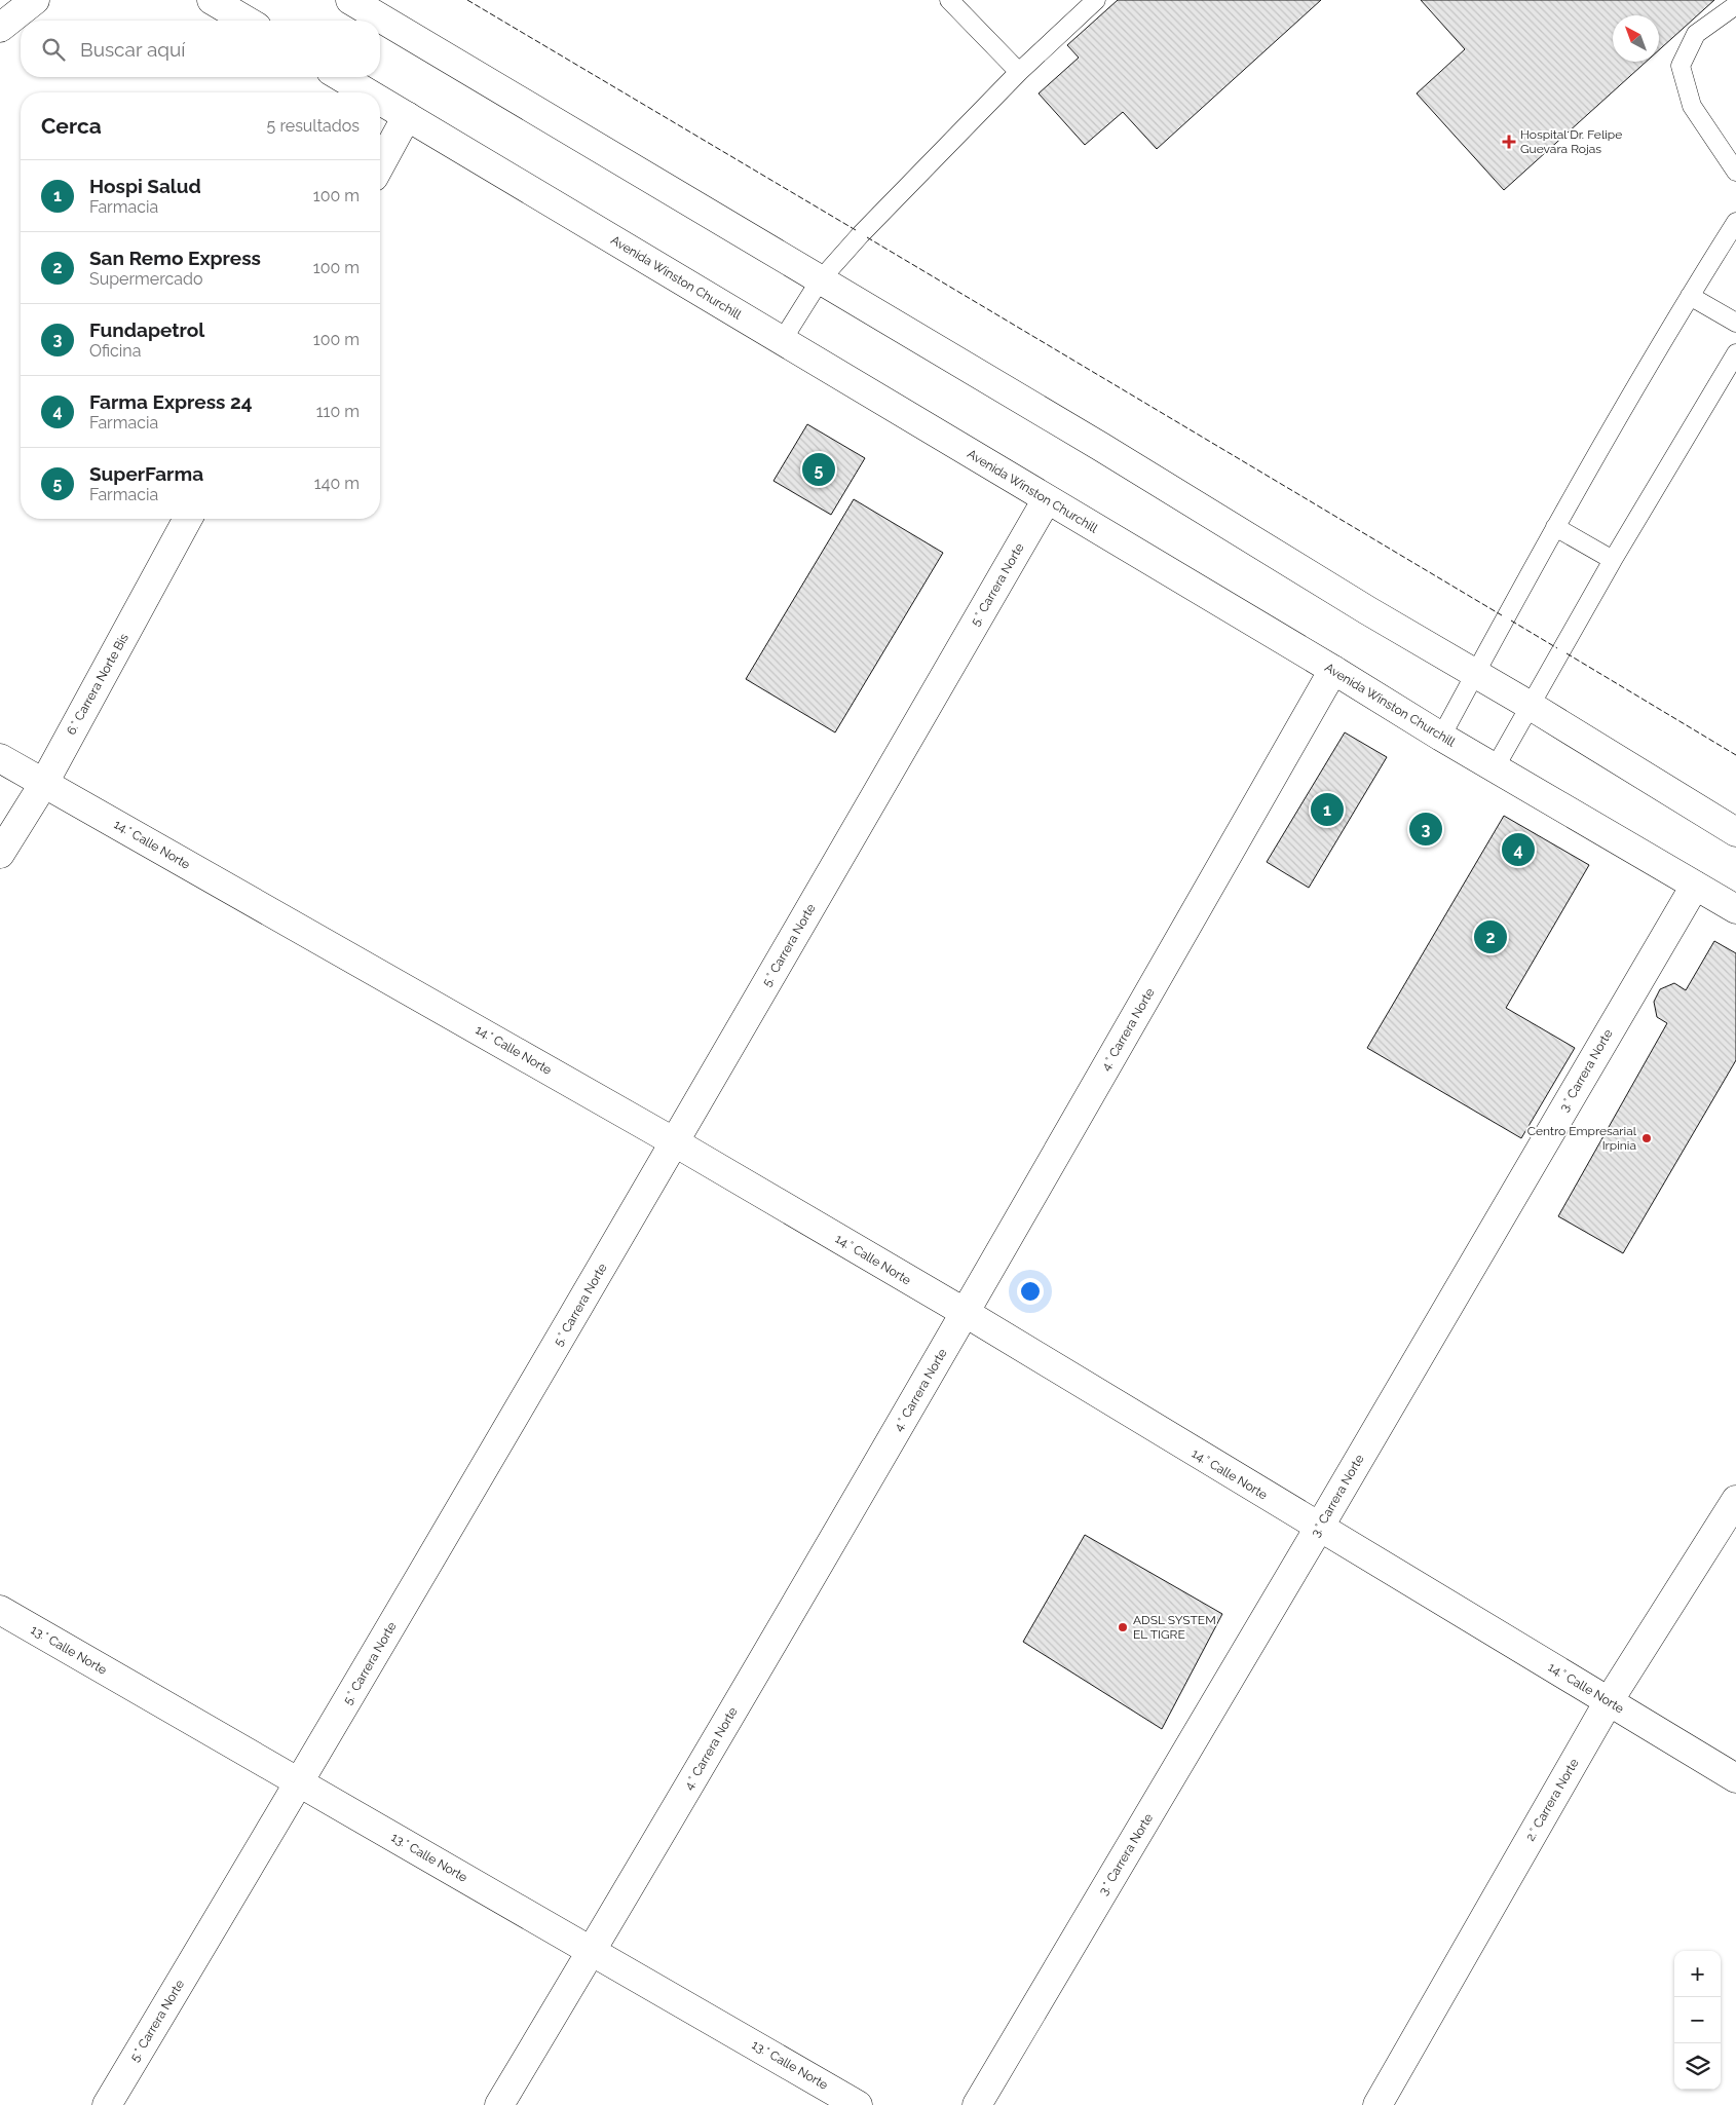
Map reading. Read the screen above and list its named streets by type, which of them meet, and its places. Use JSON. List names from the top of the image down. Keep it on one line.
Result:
{"streets":{"street":["Avenida Winston Churchill","5.° Carrera Norte","6.° Carrera Norte Bis","14.° Calle Norte","4.° Carrera Norte","3.° Carrera Norte","13.° Calle Norte","2.° Carrera Norte"]},"crossings":[["Avenida Winston Churchill","5.° Carrera Norte"],["Avenida Winston Churchill","4.° Carrera Norte"],["Avenida Winston Churchill","3.° Carrera Norte"],["5.° Carrera Norte","14.° Calle Norte"],["5.° Carrera Norte","13.° Calle Norte"],["6.° Carrera Norte Bis","14.° Calle Norte"],["14.° Calle Norte","4.° Carrera Norte"],["14.° Calle Norte","3.° Carrera Norte"],["14.° Calle Norte","2.° Carrera Norte"],["4.° Carrera Norte","13.° Calle Norte"]],"places":{"health":["Hospital Dr. Felipe Guevara Rojas"],"other":["Centro Empresarial Irpinia","ADSL SYSTEM EL TIGRE"]},"north":"top left","page":{"search":"Buscar aquí","heading":["Cerca","5 resultados"],"list":[{"mark":"1","name":"Hospi Salud","note":"Farmacia","value":"100 m"},{"mark":"2","name":"San Remo Express","note":"Supermercado","value":"100 m"},{"mark":"3","name":"Fundapetrol","note":"Oficina","value":"100 m"},{"mark":"4","name":"Farma Express 24","note":"Farmacia","value":"110 m"},{"mark":"5","name":"SuperFarma","note":"Farmacia","value":"140 m"}],"pins":["5","1","3","4","2"],"map_buttons":["+","−"]}}
